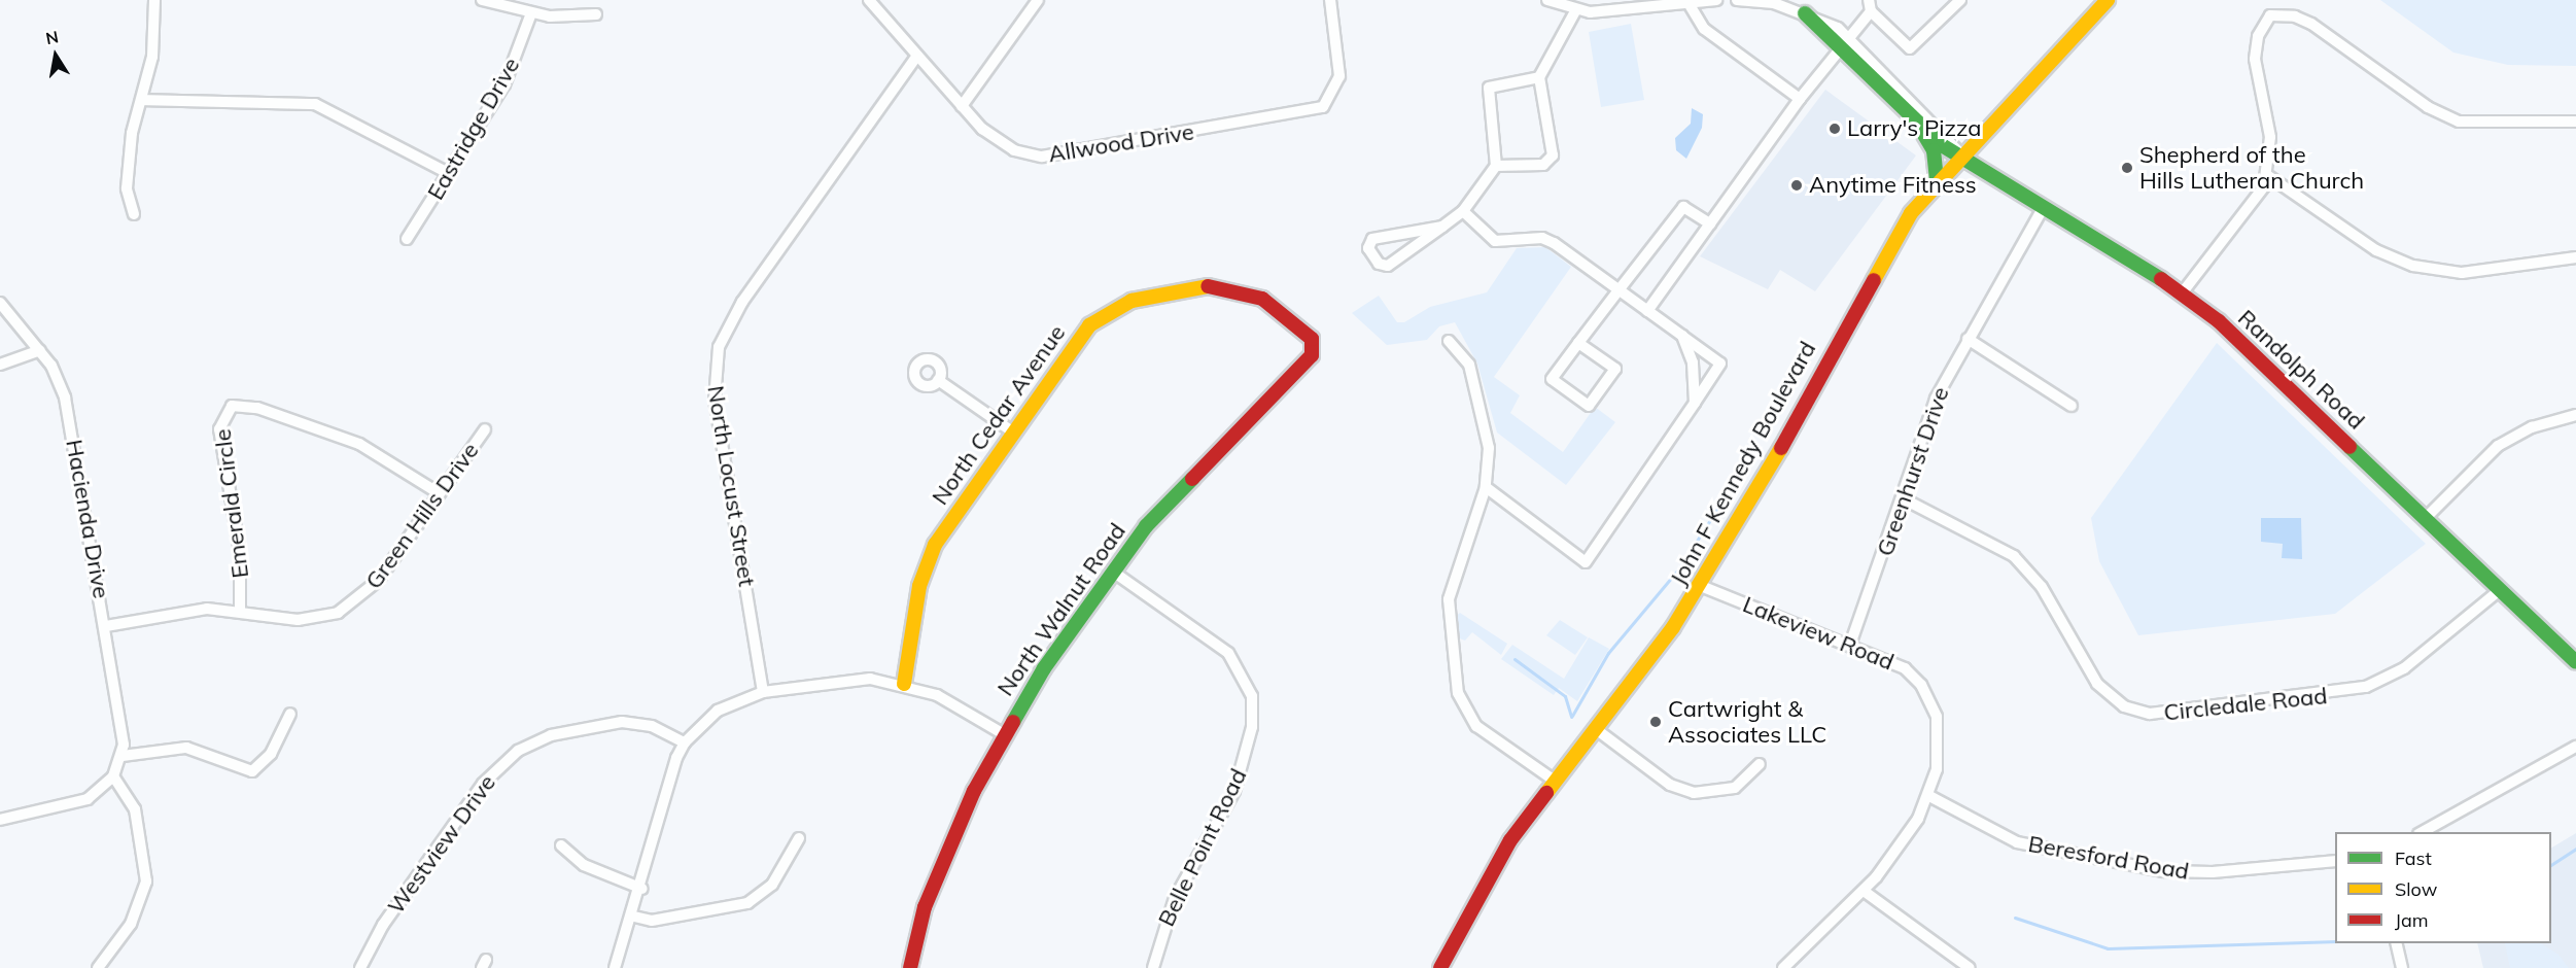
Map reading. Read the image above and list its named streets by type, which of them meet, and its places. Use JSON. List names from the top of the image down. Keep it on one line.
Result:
{"streets":{"street":["Eastridge Drive","Allwood Drive","Randolph Road","North Cedar Avenue","John F Kennedy Boulevard","Greenhurst Drive","North Locust Street","Emerald Circle","Green Hills Drive","Hacienda Drive","North Walnut Road","Lakeview Road","Circledale Road","Westview Drive","Belle Point Road","Beresford Road"]},"crossings":[["Allwood Drive","North Locust Street"],["Randolph Road","John F Kennedy Boulevard"],["Randolph Road","Greenhurst Drive"],["Randolph Road","Circledale Road"],["North Cedar Avenue","North Walnut Road"],["John F Kennedy Boulevard","Lakeview Road"],["Greenhurst Drive","Lakeview Road"],["Greenhurst Drive","Circledale Road"],["Emerald Circle","Green Hills Drive"],["Green Hills Drive","Hacienda Drive"],["North Walnut Road","Belle Point Road"],["Lakeview Road","Beresford Road"]],"places":["Larry's Pizza","Shepherd of the Hills Lutheran Church","Anytime Fitness","Cartwright & Associates LLC"],"legend":["Fast","Slow","Jam"],"north":"top"}
